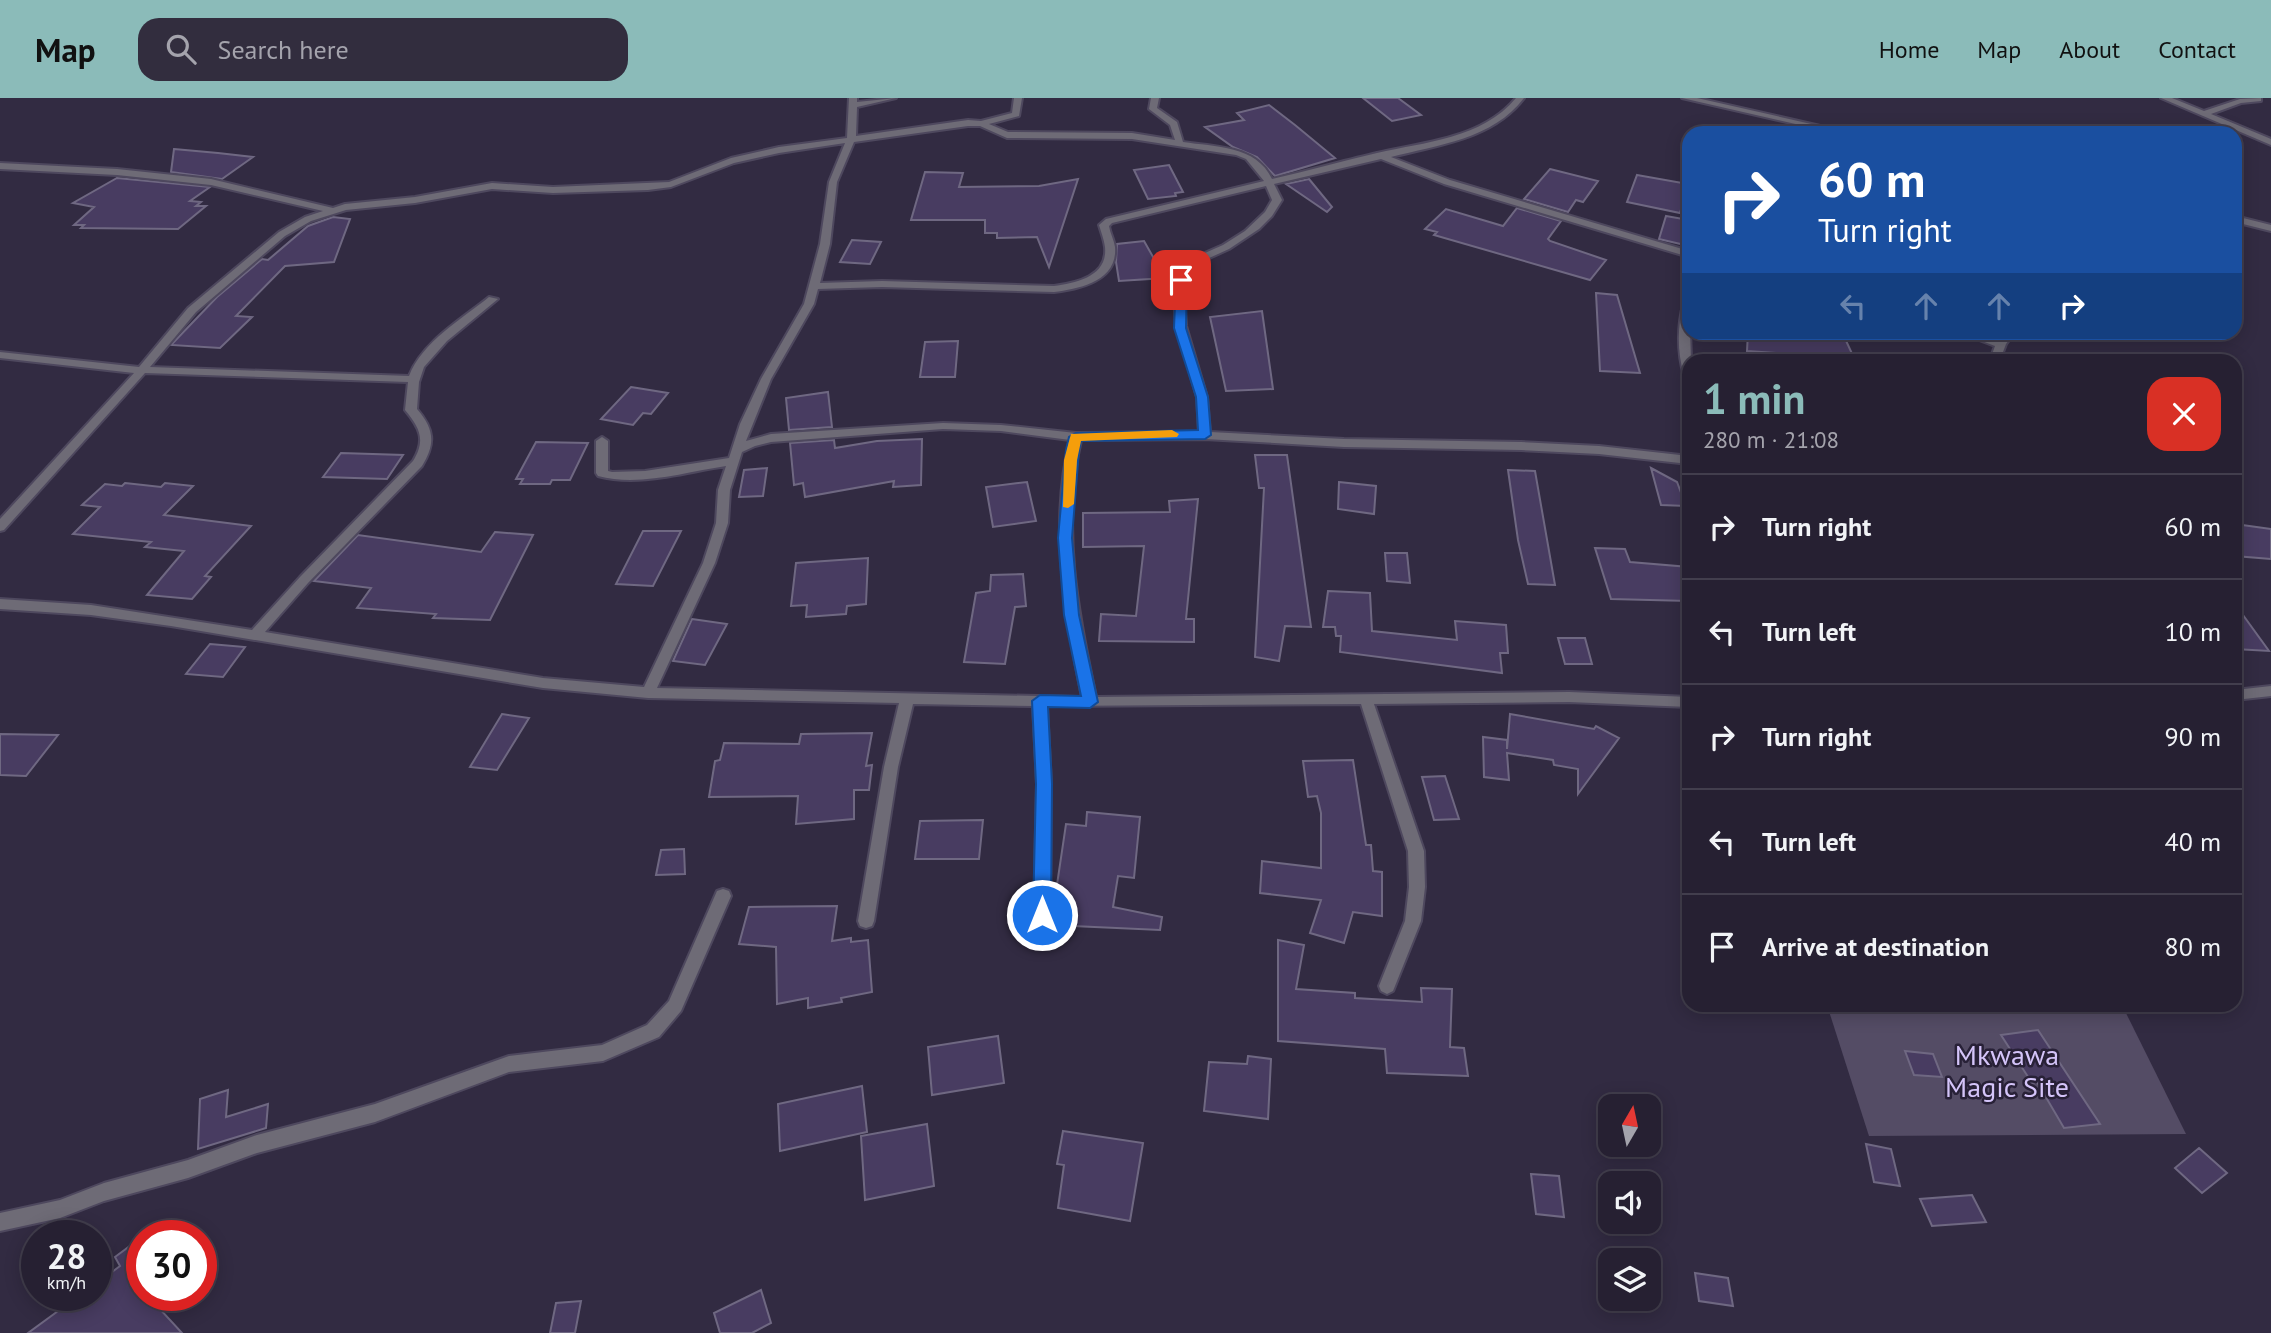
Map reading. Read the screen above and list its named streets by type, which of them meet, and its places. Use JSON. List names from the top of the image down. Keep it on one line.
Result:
{"parks":["Mkwawa Magic Site"],"north":"top","page":{"header":"Map","search":"Search here","nav":["Home","Map","About","Contact"],"turn":["60 m","Turn right"],"heading":["1 min","280 m · 21:08"],"list":[{"name":"Turn right","value":"60 m"},{"name":"Turn left","value":"10 m"},{"name":"Turn right","value":"90 m"},{"name":"Turn left","value":"40 m"},{"name":"Arrive at destination","value":"80 m"}],"speed":"28 km/h","limit":"30"}}
